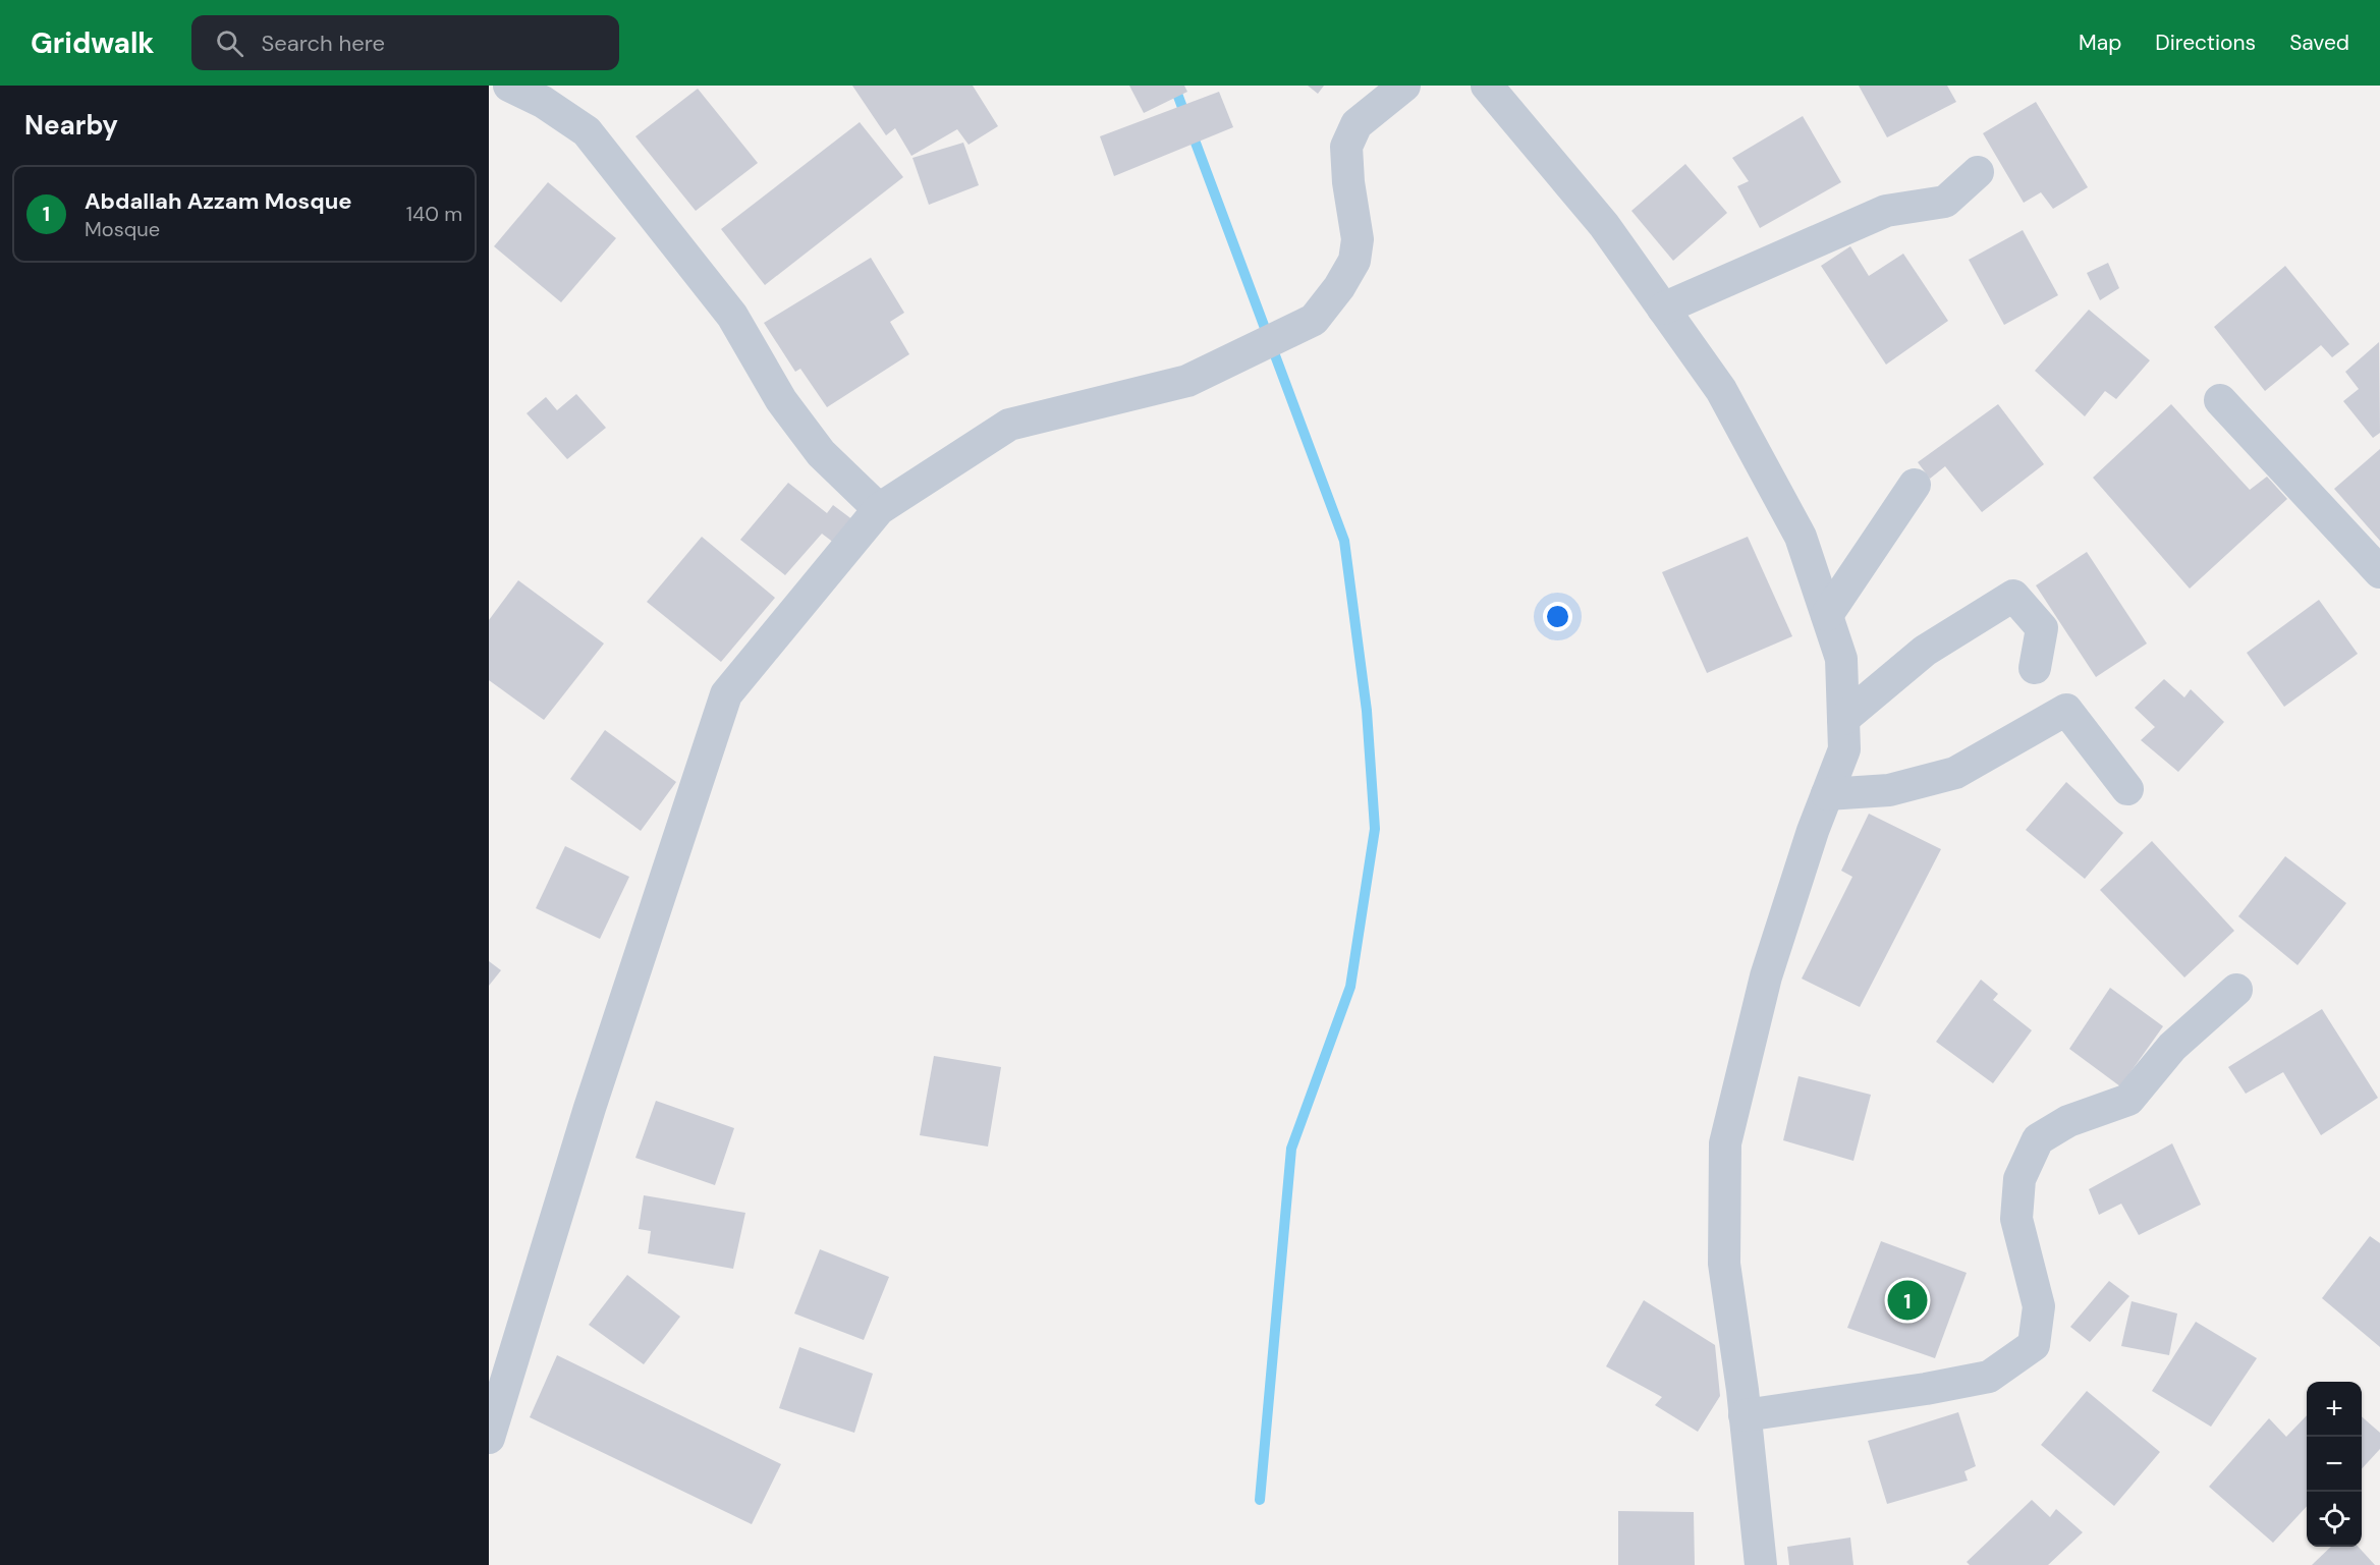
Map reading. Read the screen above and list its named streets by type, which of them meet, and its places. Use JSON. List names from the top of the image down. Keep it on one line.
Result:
{"page":{"header":"Gridwalk","search":"Search here","nav":["Map","Directions","Saved"],"heading":"Nearby","list":[{"mark":"1","name":"Abdallah Azzam Mosque","note":"Mosque","value":"140 m"}],"pins":"1","map_buttons":["+","−"]}}
